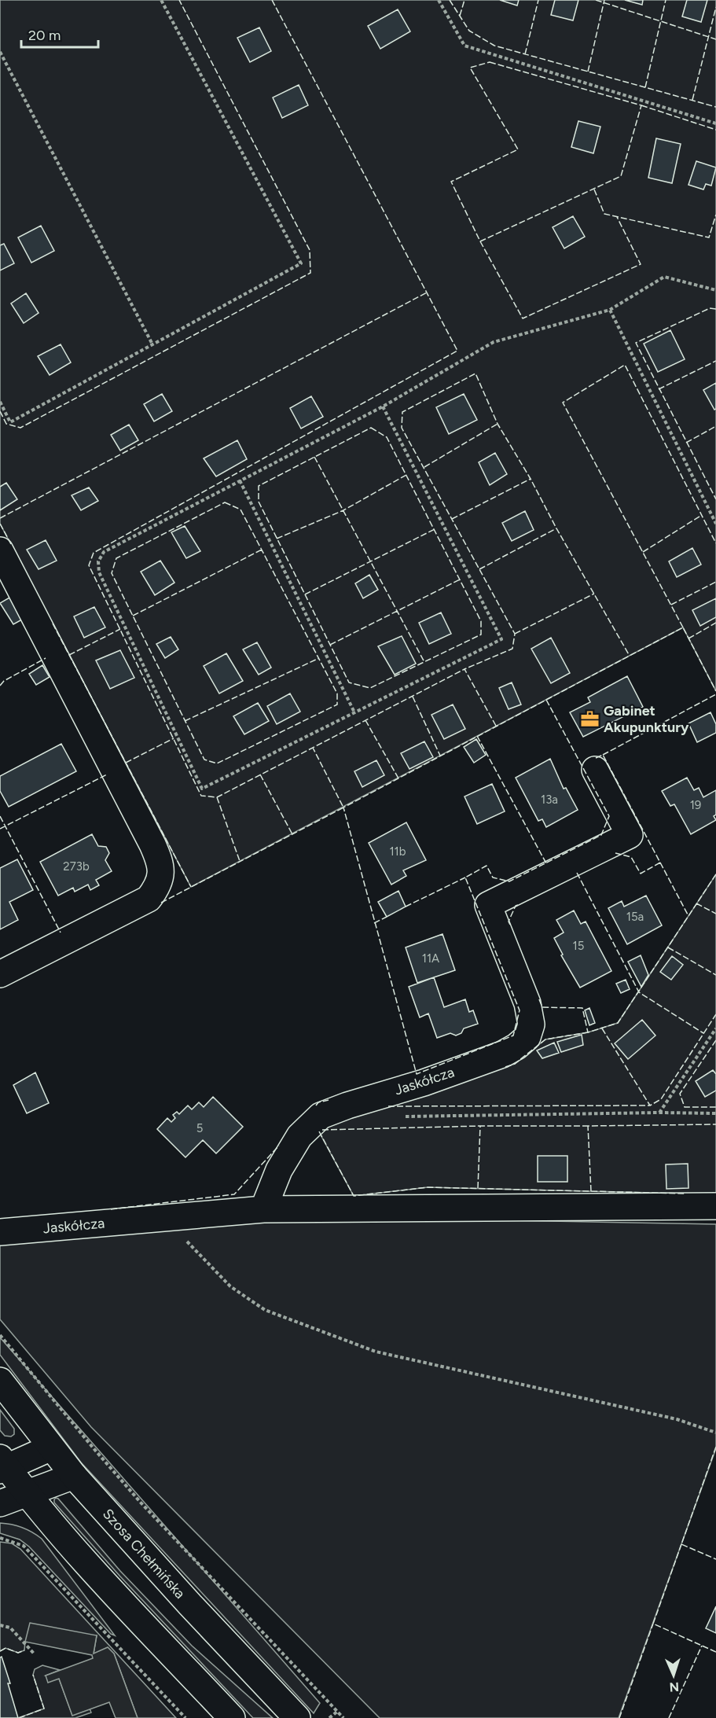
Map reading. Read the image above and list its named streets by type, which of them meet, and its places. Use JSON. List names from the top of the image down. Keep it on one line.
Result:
{"streets":{"street":["Jaskółcza","Szosa Chełmińska"]},"places":{"office":["Gabinet Akupunktury"]},"house_numbers":["13a","19","11b","273b","15a","15","11A","5"],"scale_bar":"20 m","north":"bottom"}
